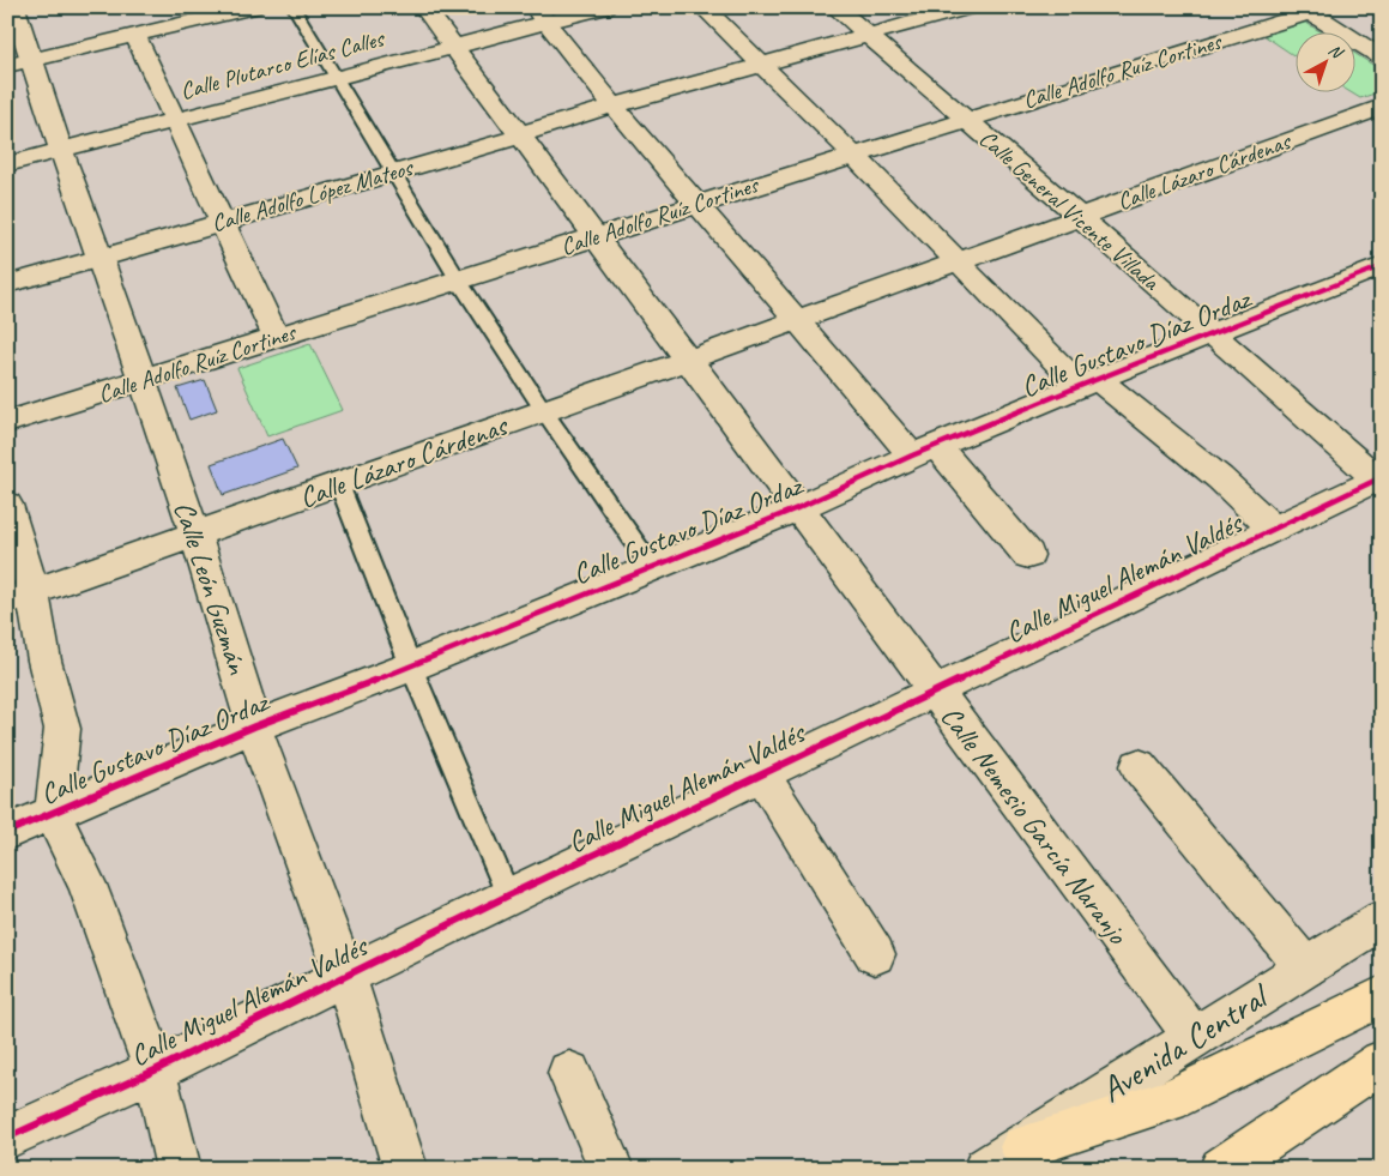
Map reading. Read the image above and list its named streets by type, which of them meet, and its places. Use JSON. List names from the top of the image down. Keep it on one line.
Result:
{"streets":{"street":["Calle Plutarco Elías Calles","Calle Adolfo Ruíz Cortines","Calle Lázaro Cárdenas","Calle Adolfo López Mateos","Calle General Vicente Villada","Calle Gustavo Díaz Ordaz","Calle Miguel Alemán Valdés","Calle León Guzmán","Calle Nemesio García Naranjo","Avenida Central"]},"crossings":[["Calle Plutarco Elías Calles","Calle León Guzmán"],["Calle Plutarco Elías Calles","Calle Nemesio García Naranjo"],["Calle Adolfo Ruíz Cortines","Calle General Vicente Villada"],["Calle Adolfo Ruíz Cortines","Calle León Guzmán"],["Calle Adolfo Ruíz Cortines","Calle Nemesio García Naranjo"],["Calle Lázaro Cárdenas","Calle General Vicente Villada"],["Calle Lázaro Cárdenas","Calle León Guzmán"],["Calle Lázaro Cárdenas","Calle Nemesio García Naranjo"],["Calle Adolfo López Mateos","Calle General Vicente Villada"],["Calle Adolfo López Mateos","Calle León Guzmán"],["Calle Adolfo López Mateos","Calle Nemesio García Naranjo"],["Calle General Vicente Villada","Calle Gustavo Díaz Ordaz"],["Calle General Vicente Villada","Calle Miguel Alemán Valdés"],["Calle Gustavo Díaz Ordaz","Calle León Guzmán"],["Calle Gustavo Díaz Ordaz","Calle Nemesio García Naranjo"],["Calle Miguel Alemán Valdés","Calle León Guzmán"],["Calle Miguel Alemán Valdés","Calle Nemesio García Naranjo"],["Calle Nemesio García Naranjo","Avenida Central"]],"north":"top right"}
